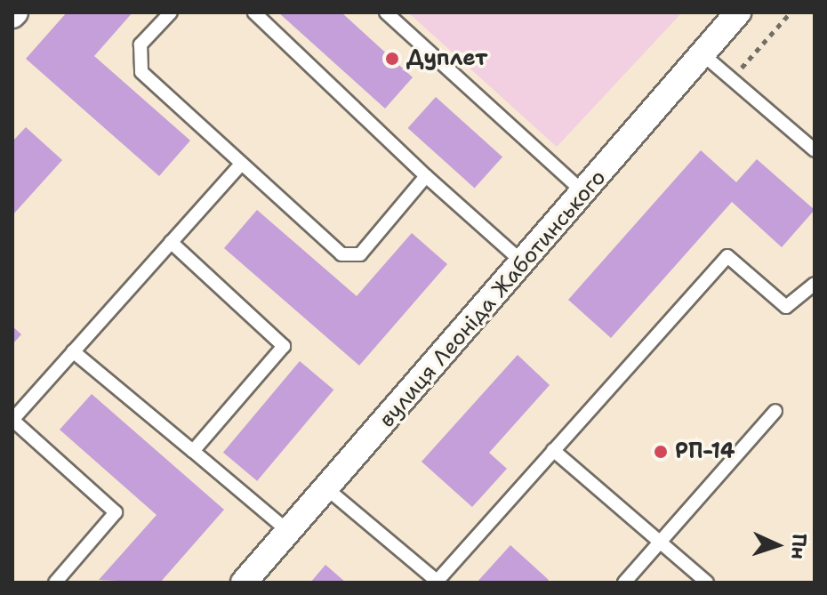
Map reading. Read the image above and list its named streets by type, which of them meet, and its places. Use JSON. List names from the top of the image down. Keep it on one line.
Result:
{"streets":{"street":["вулиця Леоніда Жаботинського"]},"places":["Дуплет","РП-14"],"north":"right"}
